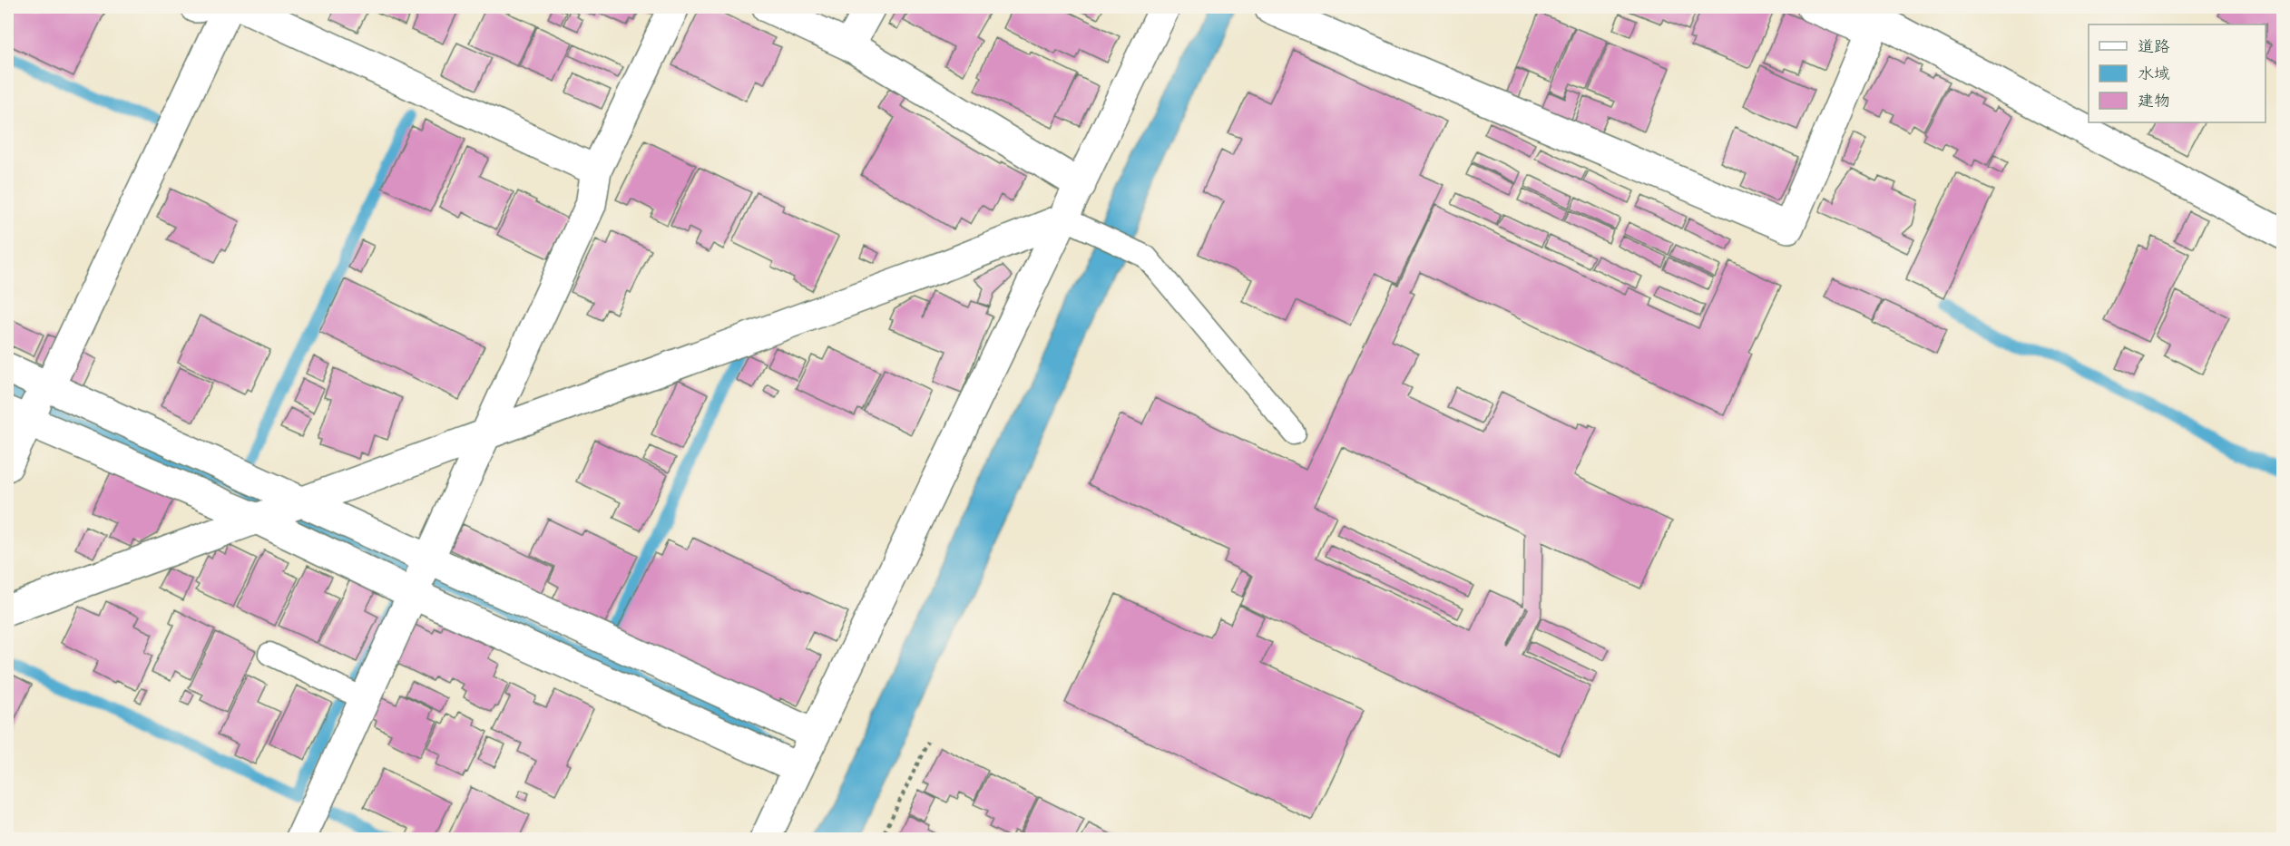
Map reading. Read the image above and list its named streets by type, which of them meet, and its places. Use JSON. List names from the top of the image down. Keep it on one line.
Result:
{"legend":["道路","水域","建物"]}
